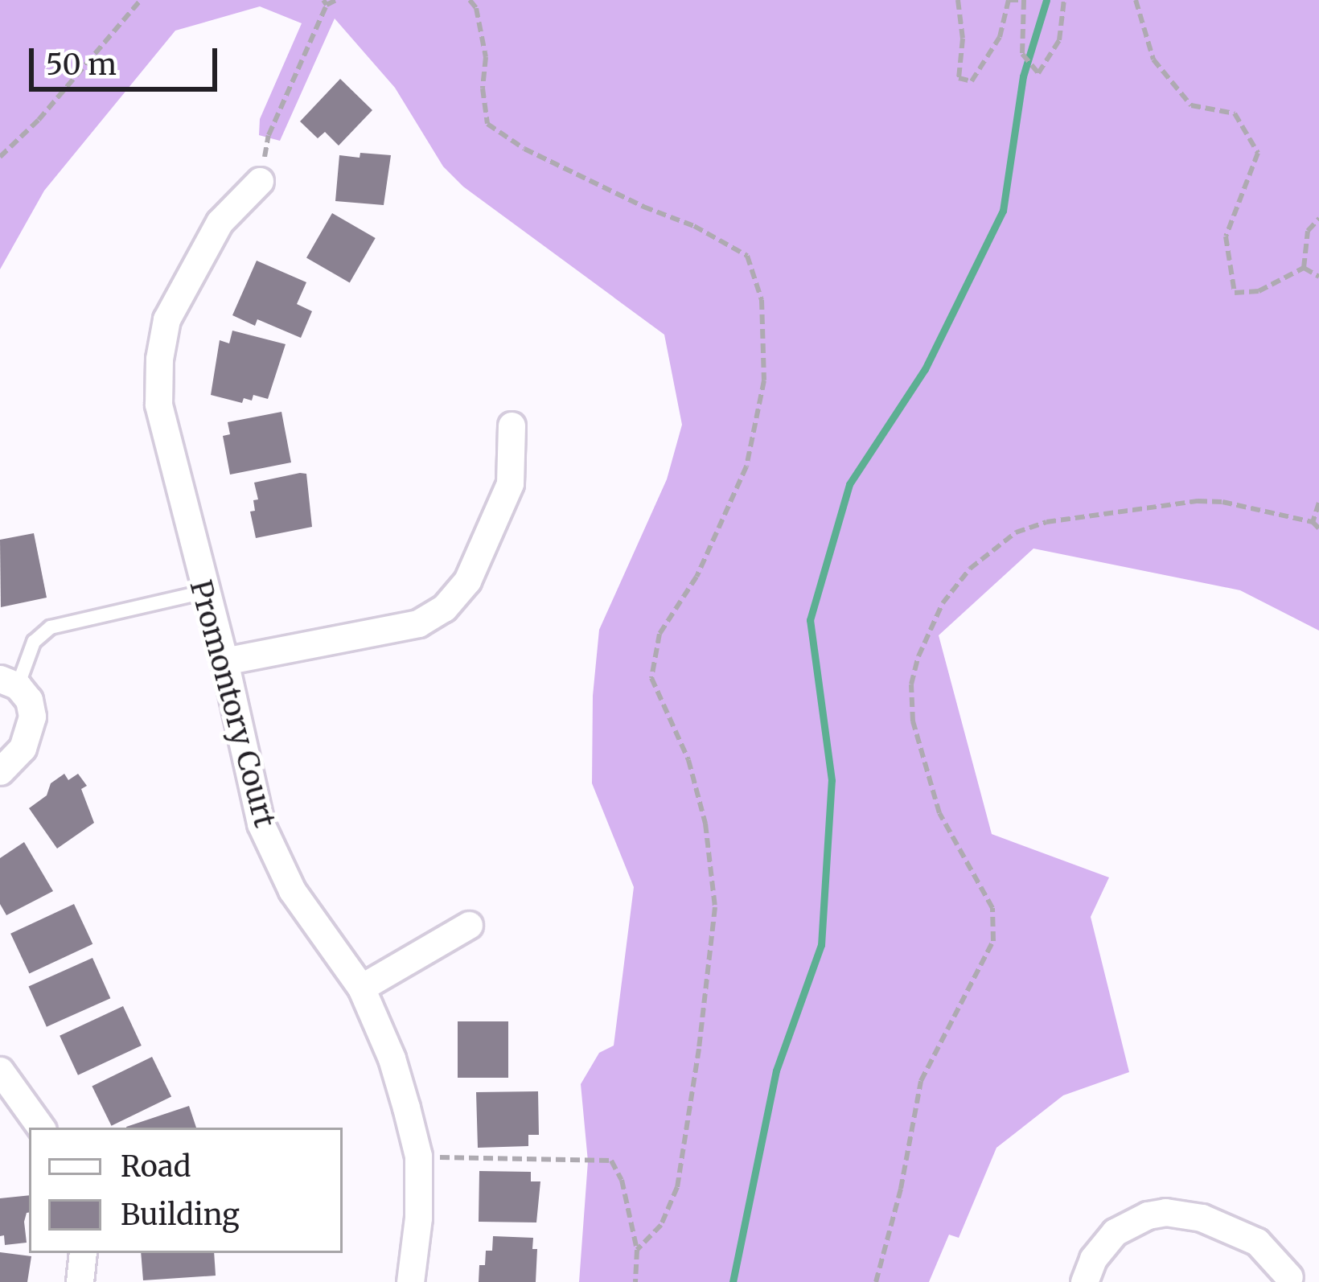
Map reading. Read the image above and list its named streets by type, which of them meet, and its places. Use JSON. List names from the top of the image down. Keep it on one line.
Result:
{"streets":{"street":["Promontory Court"]},"legend":["Road","Building"],"scale_bar":"50 m"}
